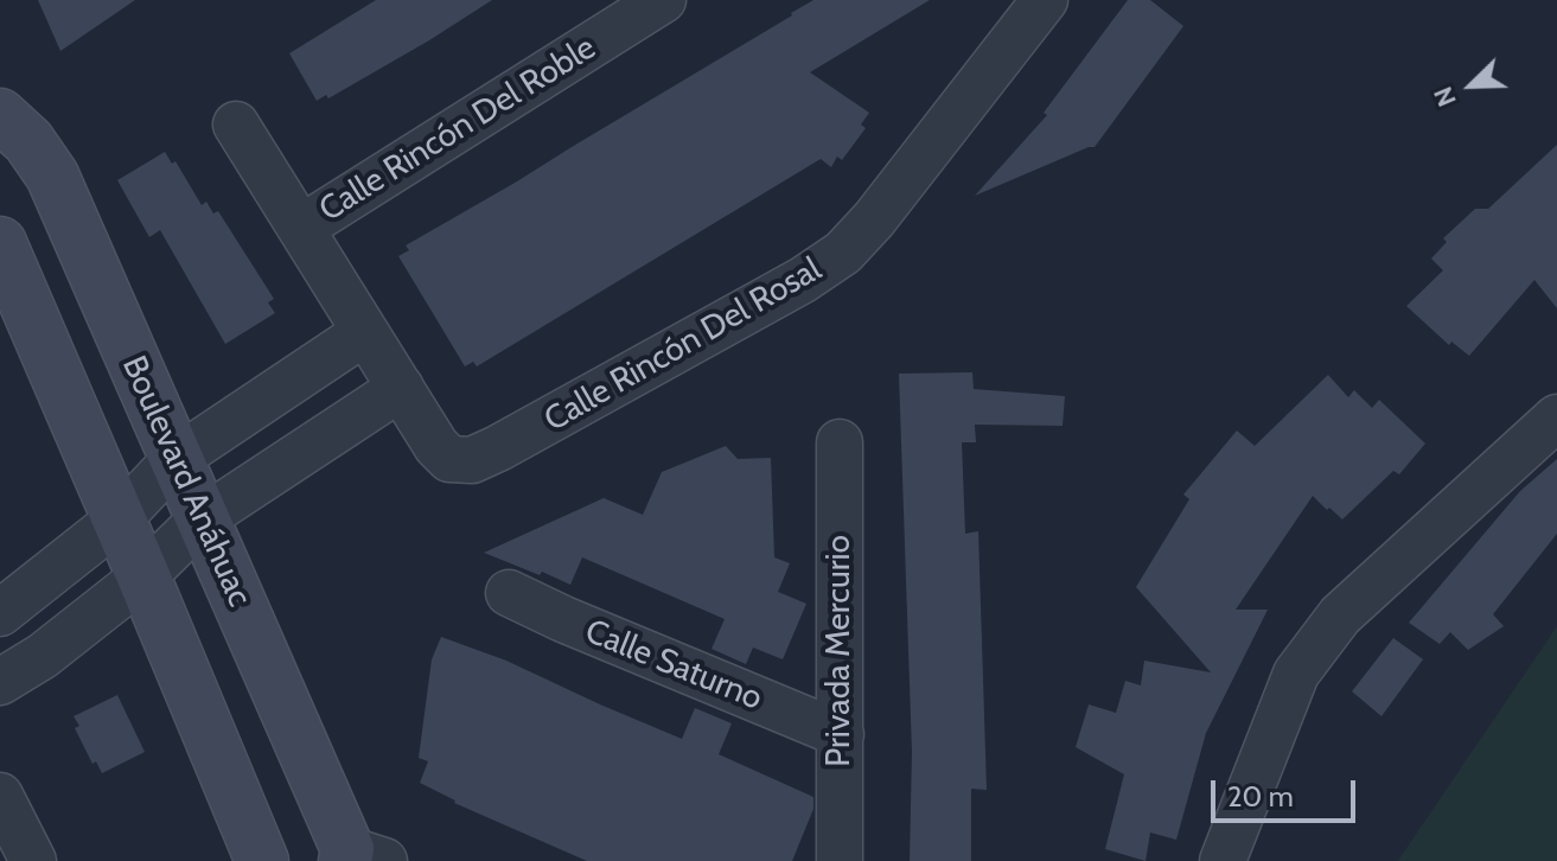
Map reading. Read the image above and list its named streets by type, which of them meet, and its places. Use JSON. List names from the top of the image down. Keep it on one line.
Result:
{"streets":{"street":["Calle Rincón Del Roble","Calle Rincón Del Rosal","Boulevard Anáhuac","Privada Mercurio","Calle Saturno"]},"crossings":[["Privada Mercurio","Calle Saturno"]],"scale_bar":"20 m","north":"bottom left"}
